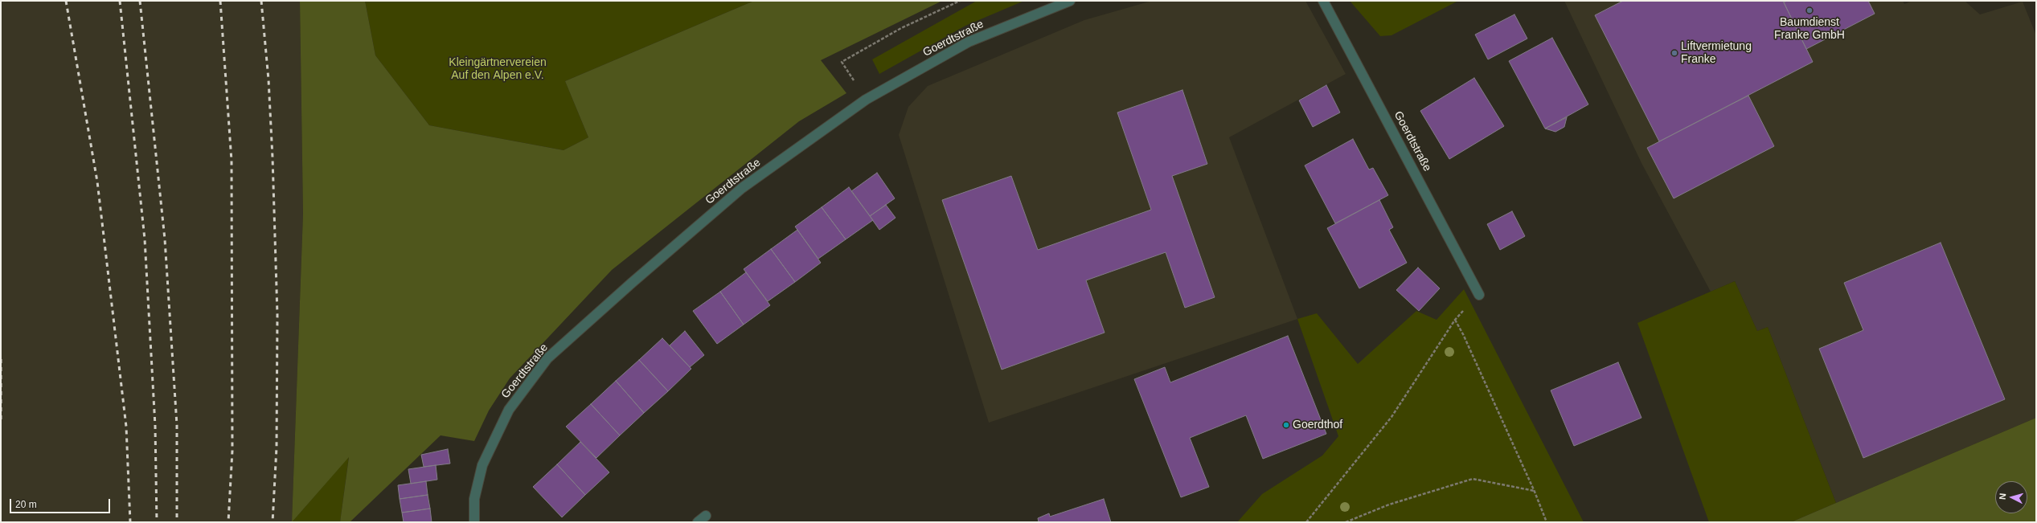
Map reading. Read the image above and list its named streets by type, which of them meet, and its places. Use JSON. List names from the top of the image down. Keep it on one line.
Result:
{"streets":{"street":["Goerdtstraße"]},"parks":["Kleingärtnervereien Auf den Alpen e.V."],"places":["Baumdienst Franke GmbH","Liftvermietung Franke","Goerdthof"],"scale_bar":"20 m","north":"left"}
